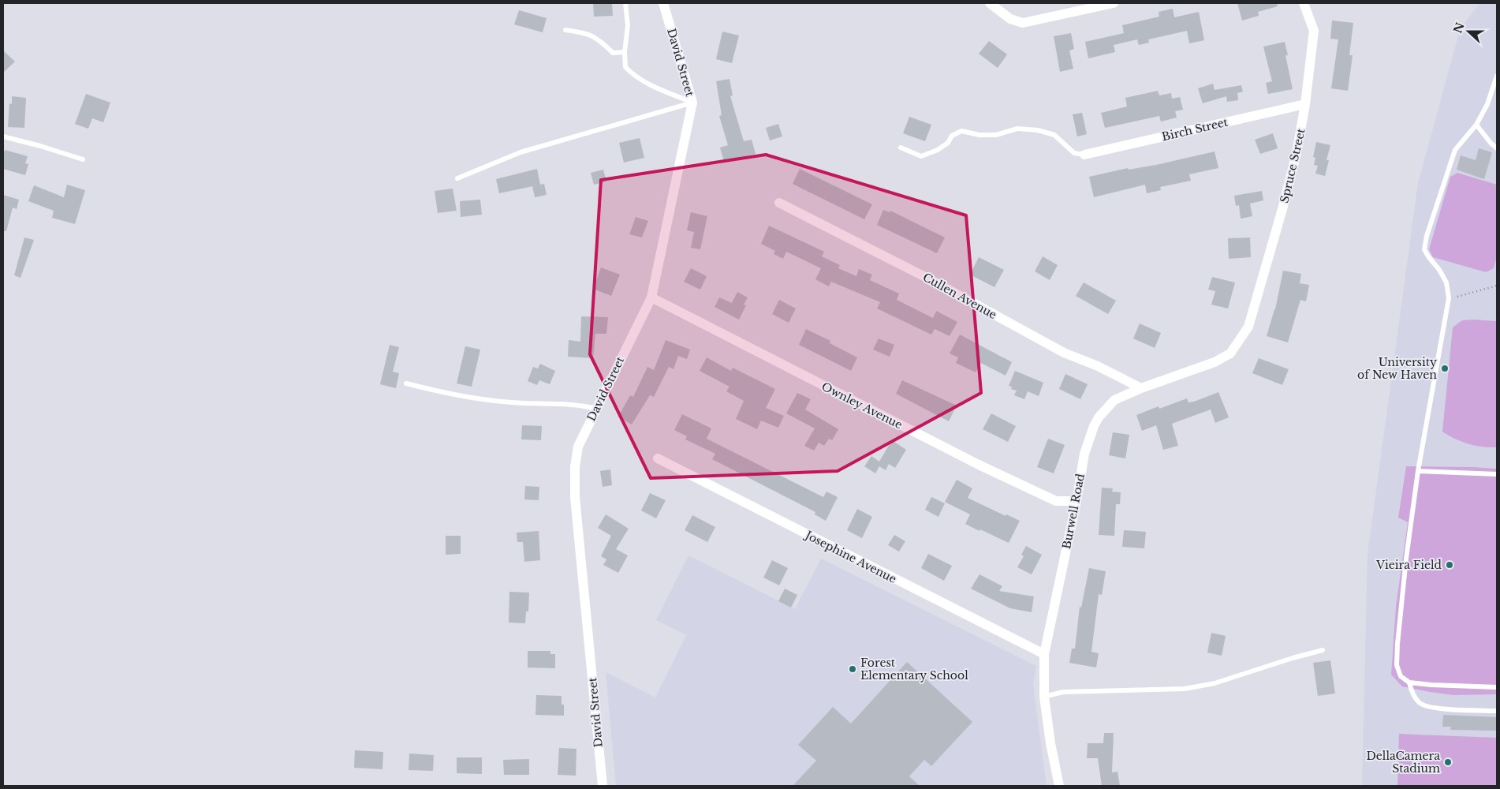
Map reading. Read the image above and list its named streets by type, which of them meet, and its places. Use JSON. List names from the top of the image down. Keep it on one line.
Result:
{"streets":{"street":["David Street","Birch Street","Spruce Street","Cullen Avenue","Ownley Avenue","Burwell Road","Josephine Avenue"]},"crossings":[["David Street","Ownley Avenue"],["Birch Street","Spruce Street"],["Spruce Street","Burwell Road"],["Cullen Avenue","Burwell Road"],["Ownley Avenue","Burwell Road"],["Burwell Road","Josephine Avenue"]],"places":["University of New Haven","Vieira Field","Forest Elementary School","DellaCamera Stadium"],"north":"left"}
